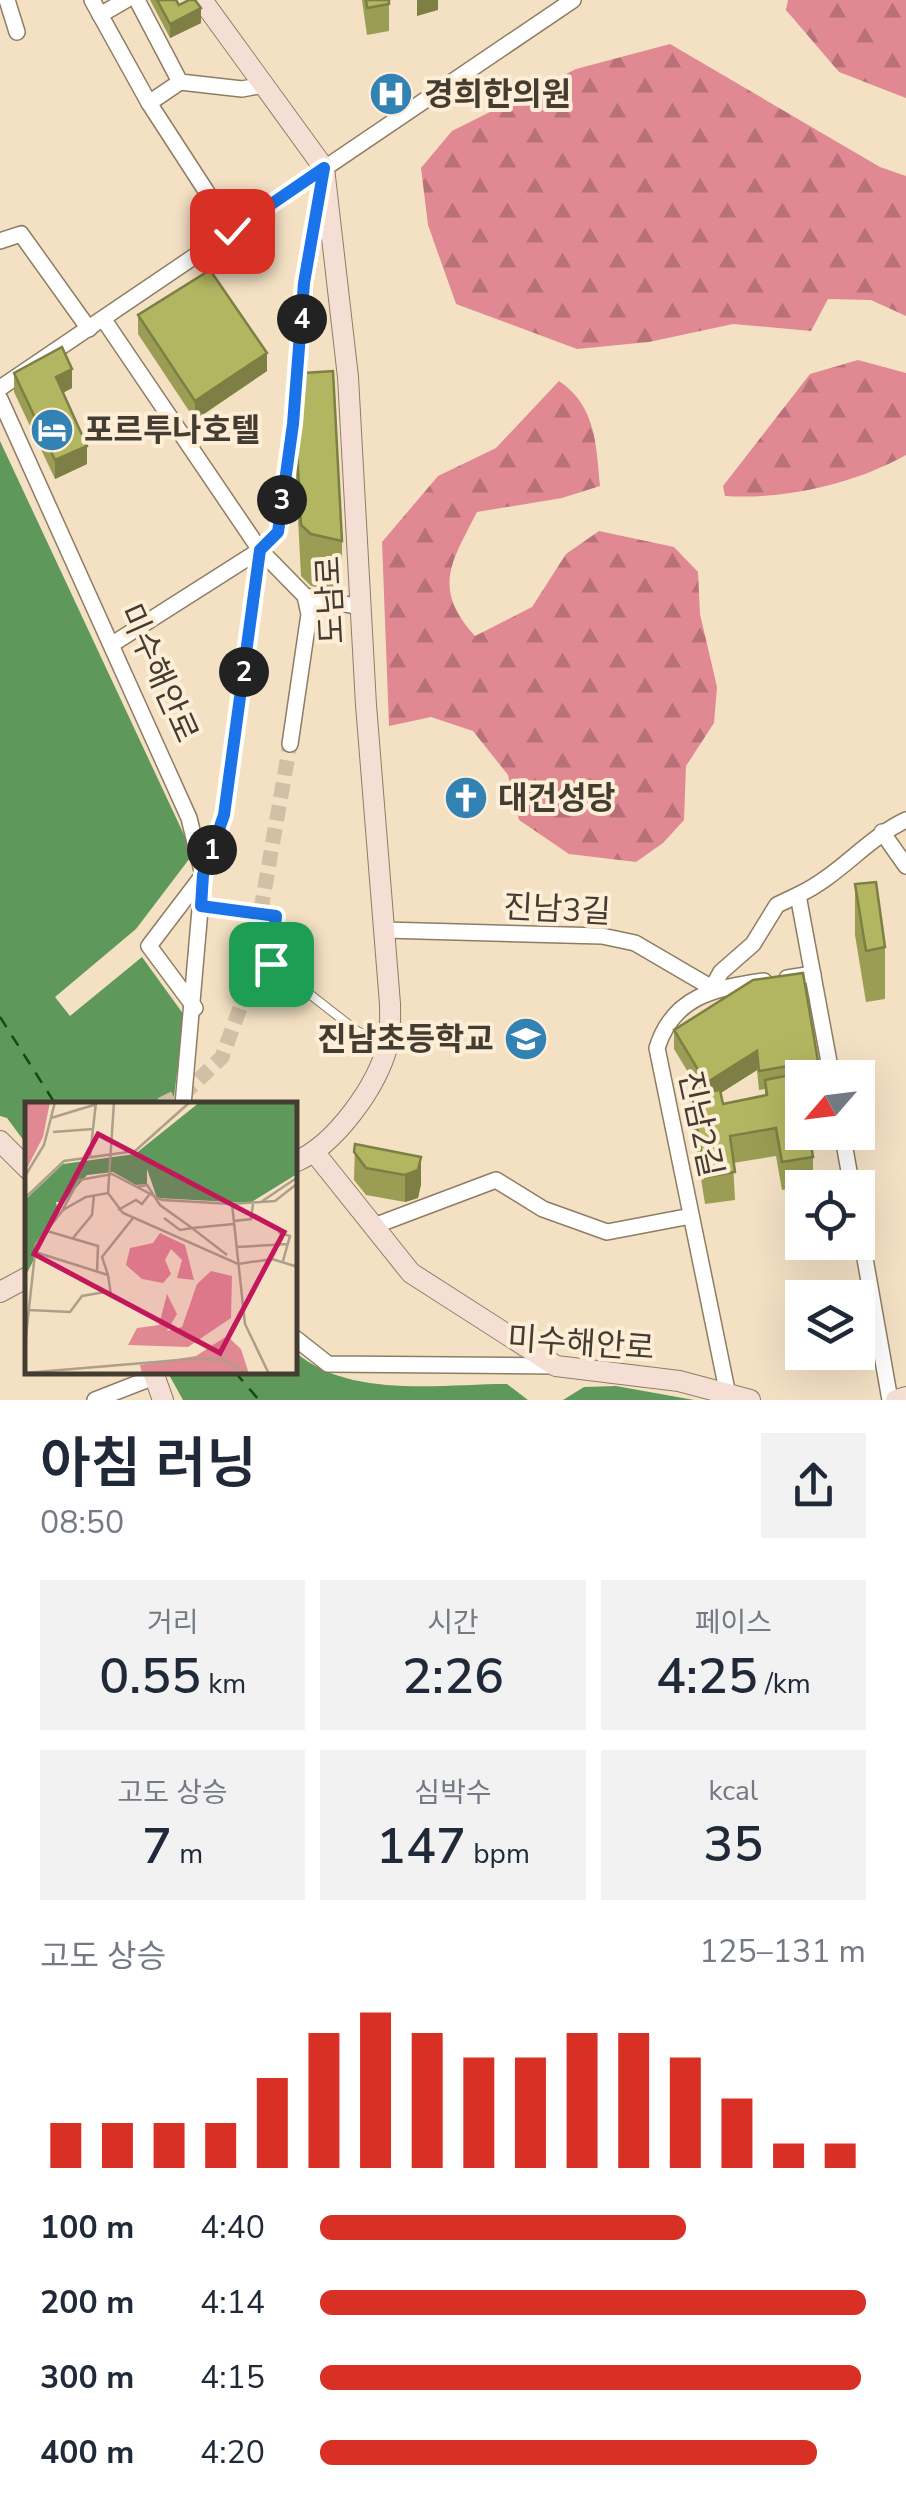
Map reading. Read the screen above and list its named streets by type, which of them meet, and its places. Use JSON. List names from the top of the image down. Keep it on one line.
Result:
{"streets":{"main road":["도남로","미수해안로"],"street":["진남3길","진남2길"]},"crossings":[["도남로","진남3길"],["미수해안로","진남2길"],["진남3길","진남2길"]],"places":{"hospital":["경희한의원"],"hotel":["포르투나호텔"],"church":["대건성당"],"school or university":["진남초등학교"]},"north":"bottom left","page":{"pins":["4","3","2","1"],"heading":["아침 러닝","08:50"],"stats":[["거리","0.55 km"],["시간","2:26"],["페이스","4:25 /km"],["고도 상승","7 m"],["심박수","147 bpm"],["kcal","35"]],"chart":["고도 상승","125–131 m"],"list":[{"name":"100 m","note":"4:40"},{"name":"200 m","note":"4:14"},{"name":"300 m","note":"4:15"},{"name":"400 m","note":"4:20"}]}}
